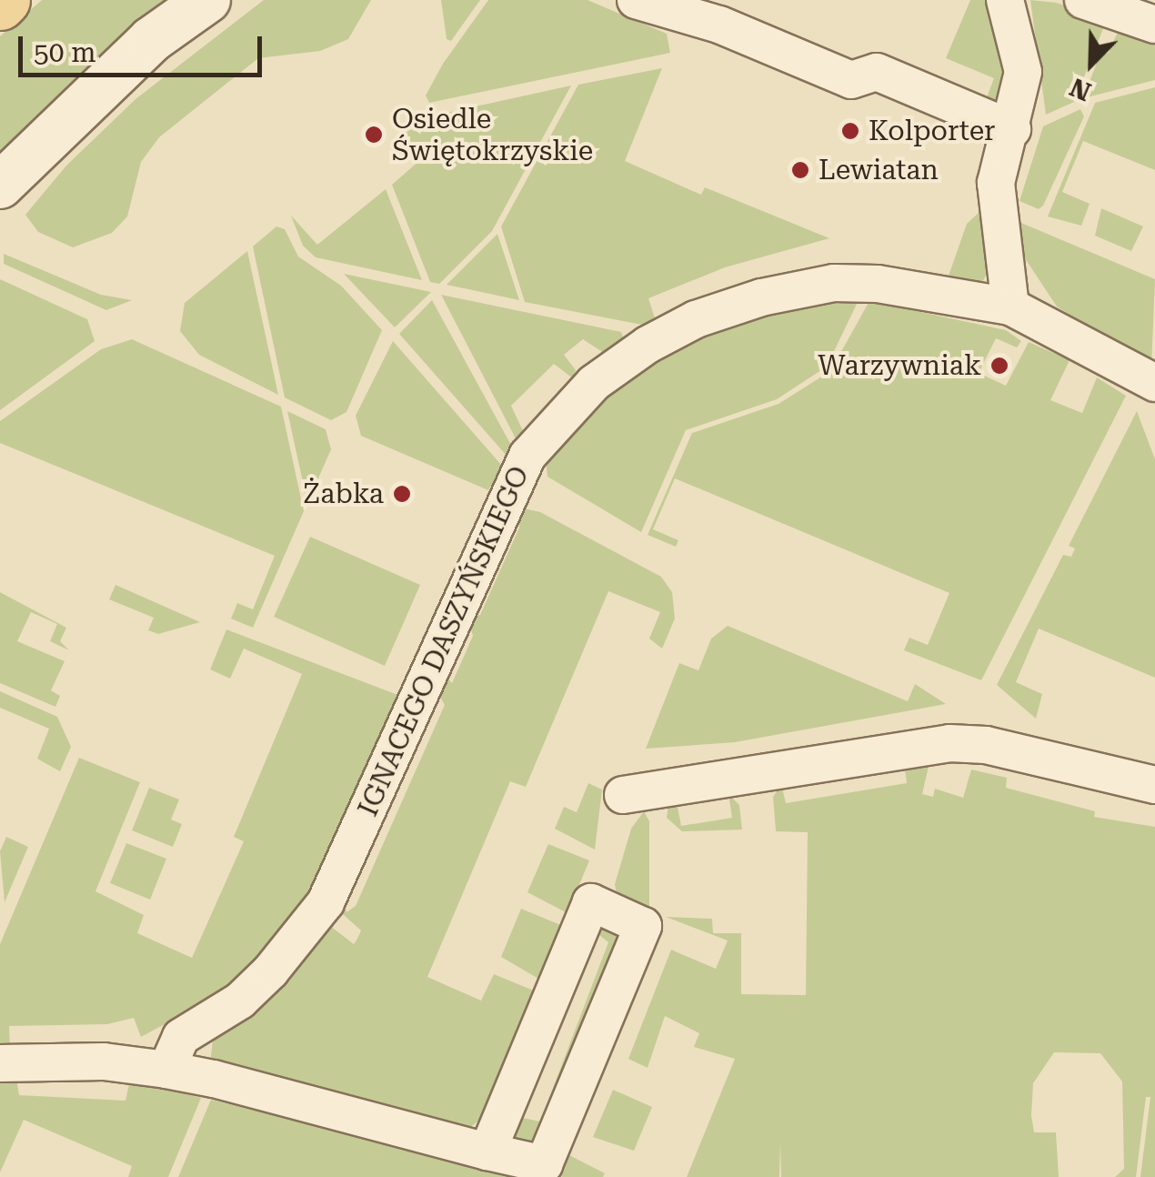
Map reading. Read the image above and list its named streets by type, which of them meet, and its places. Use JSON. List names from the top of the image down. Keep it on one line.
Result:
{"streets":{"street":["IGNACEGO DASZYŃSKIEGO"]},"places":["Kolporter","Osiedle Świętokrzyskie","Lewiatan","Warzywniak","Żabka"],"scale_bar":"50 m","north":"bottom left"}
